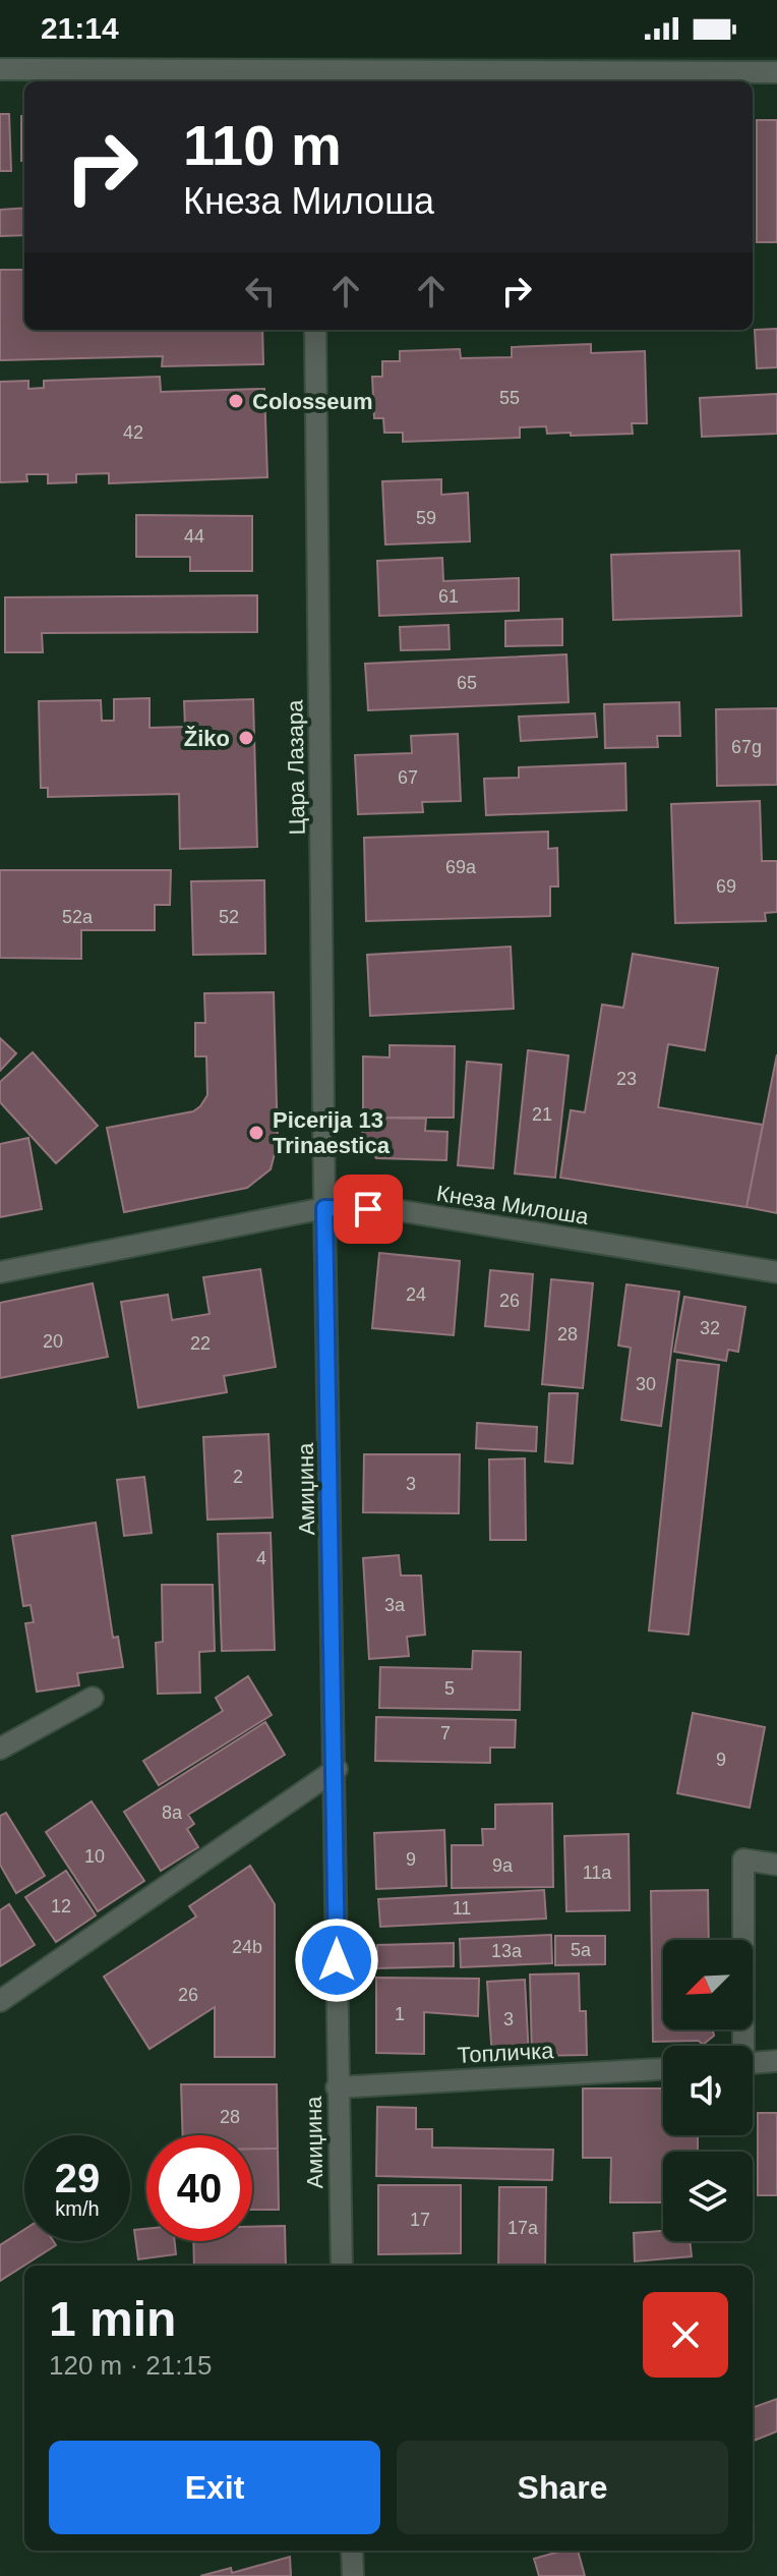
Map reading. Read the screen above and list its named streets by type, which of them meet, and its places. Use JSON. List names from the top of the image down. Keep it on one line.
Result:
{"streets":{"street":["Цара Лазара","Кнеза Милоша","Амиџина","Топличка"]},"crossings":[["Цара Лазара","Кнеза Милоша"],["Цара Лазара","Амиџина"],["Кнеза Милоша","Амиџина"],["Амиџина","Топличка"]],"places":["Colosseum","Žiko","Picerija 13 Trinaestica"],"house_numbers":["55","42","59","44","61","65","67g","67","69a","69","52a","52","23","21","24","26","32","28","20","22","30","2","3","4","3a","5","7","9","8a","10","9","9a","11a","12","11","24b","5a","13a","26","1","3","28","17","17a"],"north":"bottom left","page":{"status":"21:14","turn":["110 m","Кнеза Милоша"],"speed":"29 km/h","limit":"40","heading":["1 min","120 m · 21:15"],"buttons":["Exit","Share"]}}
